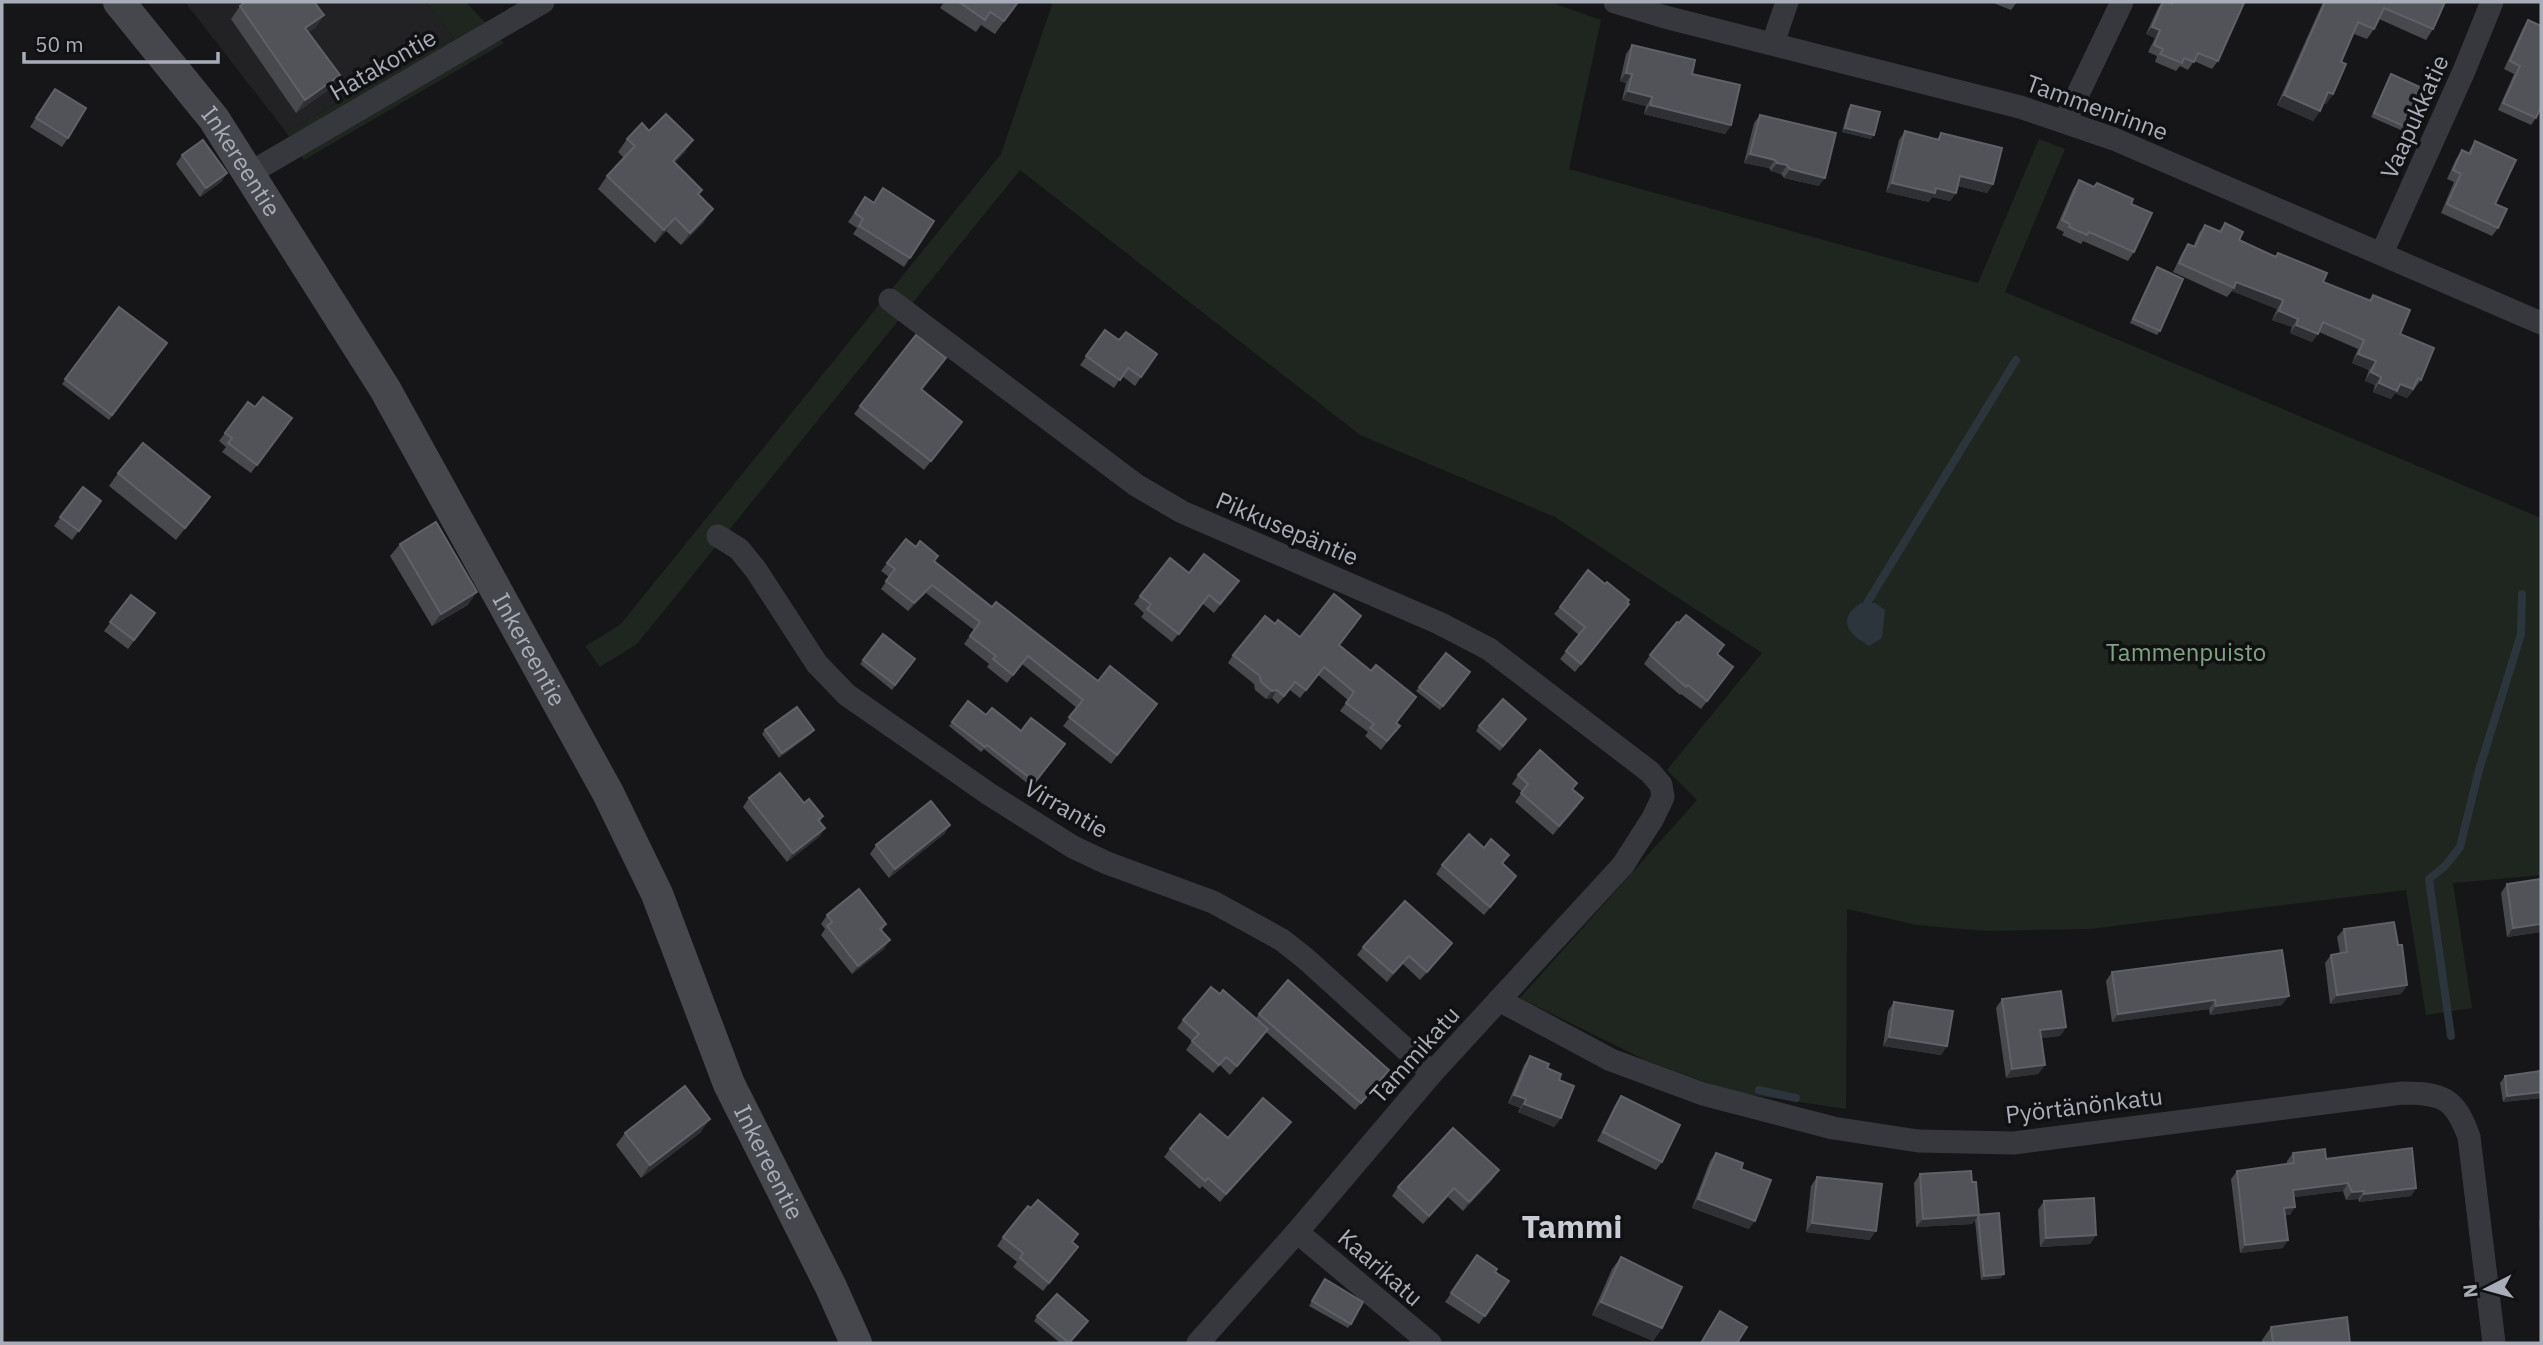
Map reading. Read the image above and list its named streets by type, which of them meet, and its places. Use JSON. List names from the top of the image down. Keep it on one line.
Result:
{"streets":{"street":["Hatakontie","Tammenrinne","Vaapukkatie","Inkereentie","Pikkusepäntie","Virrantie","Tammikatu","Pyörtänönkatu","Kaarikatu"]},"crossings":[["Hatakontie","Inkereentie"],["Tammenrinne","Vaapukkatie"],["Pikkusepäntie","Tammikatu"],["Virrantie","Tammikatu"],["Tammikatu","Pyörtänönkatu"],["Tammikatu","Kaarikatu"]],"districts":["Tammi"],"parks":["Tammenpuisto"],"scale_bar":"50 m","north":"left"}
